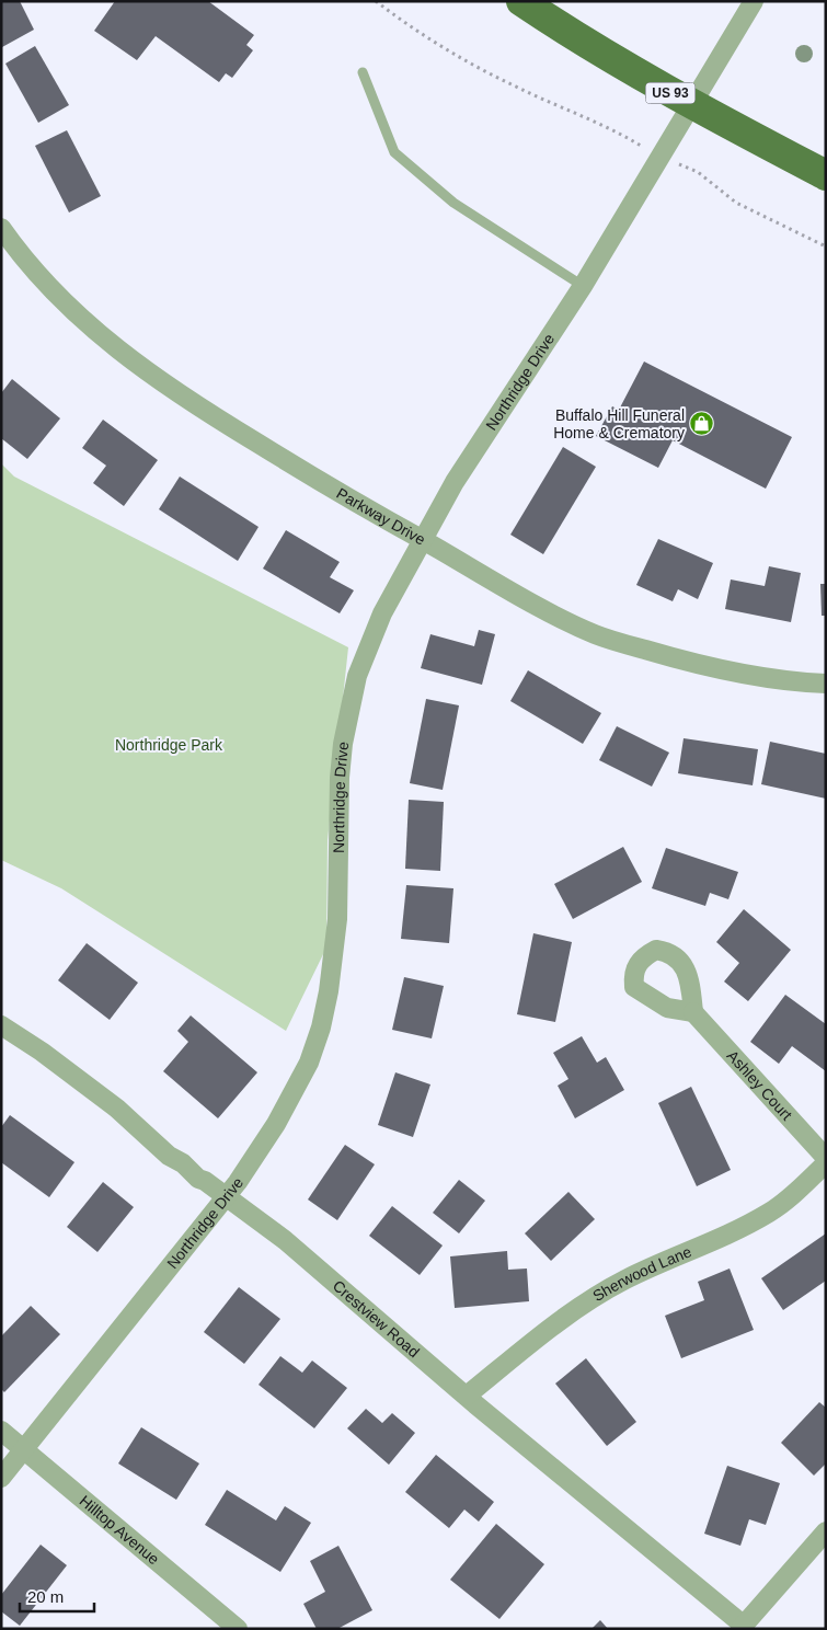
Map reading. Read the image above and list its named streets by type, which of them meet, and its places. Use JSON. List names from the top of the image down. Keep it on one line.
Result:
{"streets":{"main road":["US 93"],"street":["Northridge Drive","Parkway Drive","Ashley Court","Sherwood Lane","Crestview Road","Hilltop Avenue"]},"crossings":[["US 93","Northridge Drive"],["Northridge Drive","Parkway Drive"],["Northridge Drive","Crestview Road"],["Northridge Drive","Hilltop Avenue"],["Sherwood Lane","Crestview Road"]],"parks":["Northridge Park"],"places":{"shop":["Buffalo Hill Funeral Home & Crematory"]},"scale_bar":"20 m"}
